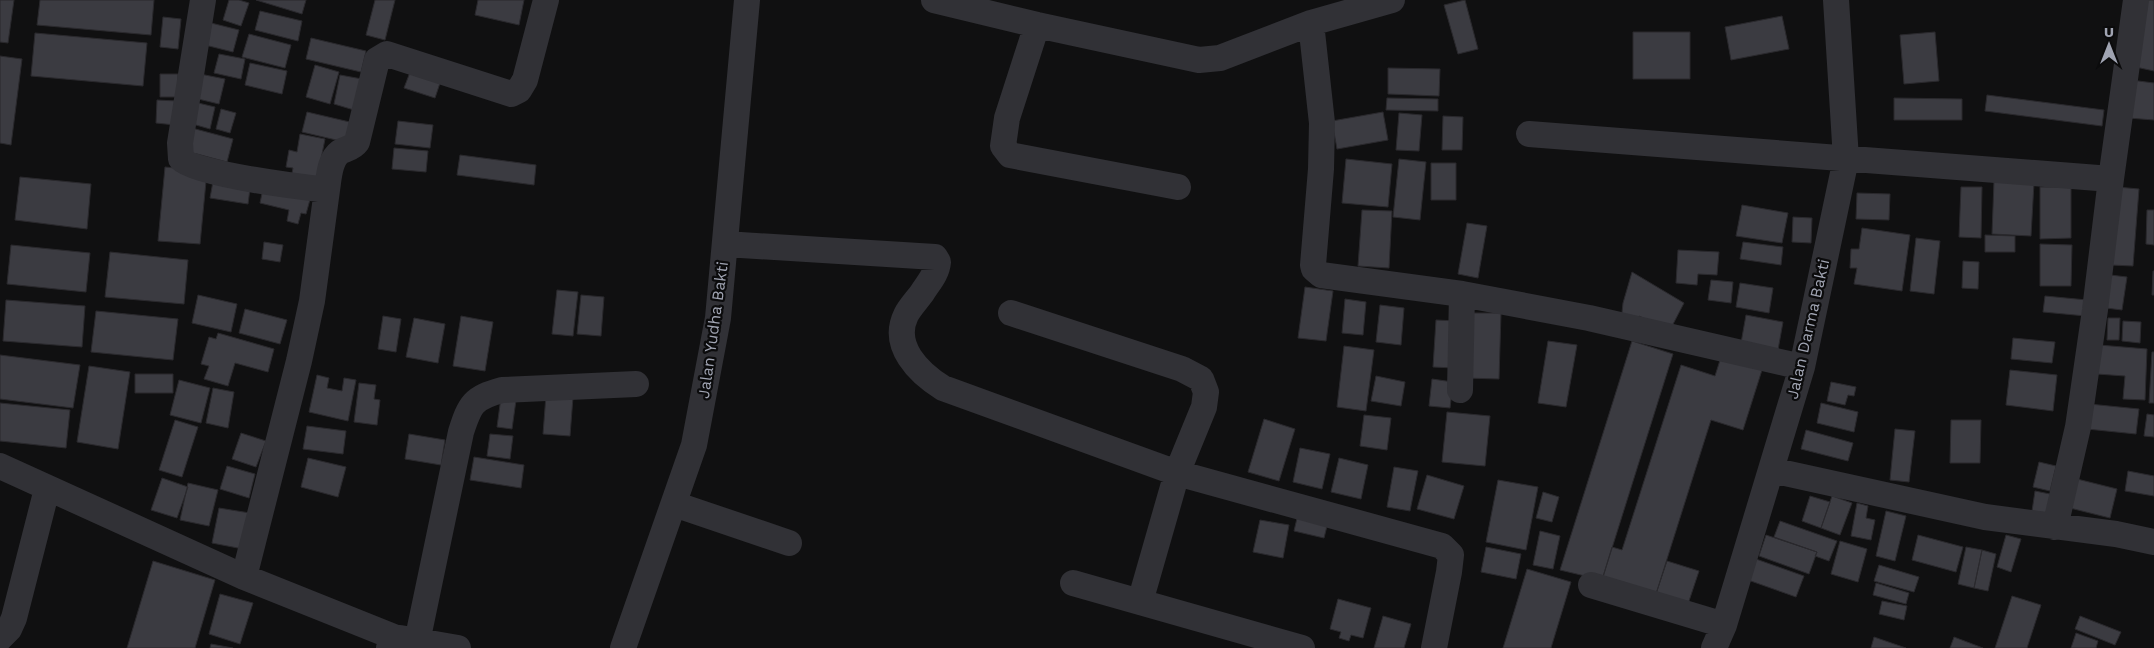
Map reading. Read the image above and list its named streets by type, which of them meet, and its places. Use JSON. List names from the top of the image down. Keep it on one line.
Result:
{"streets":{"street":["Jalan Darma Bakti","Jalan Yudha Bakti"]},"north":"top"}
